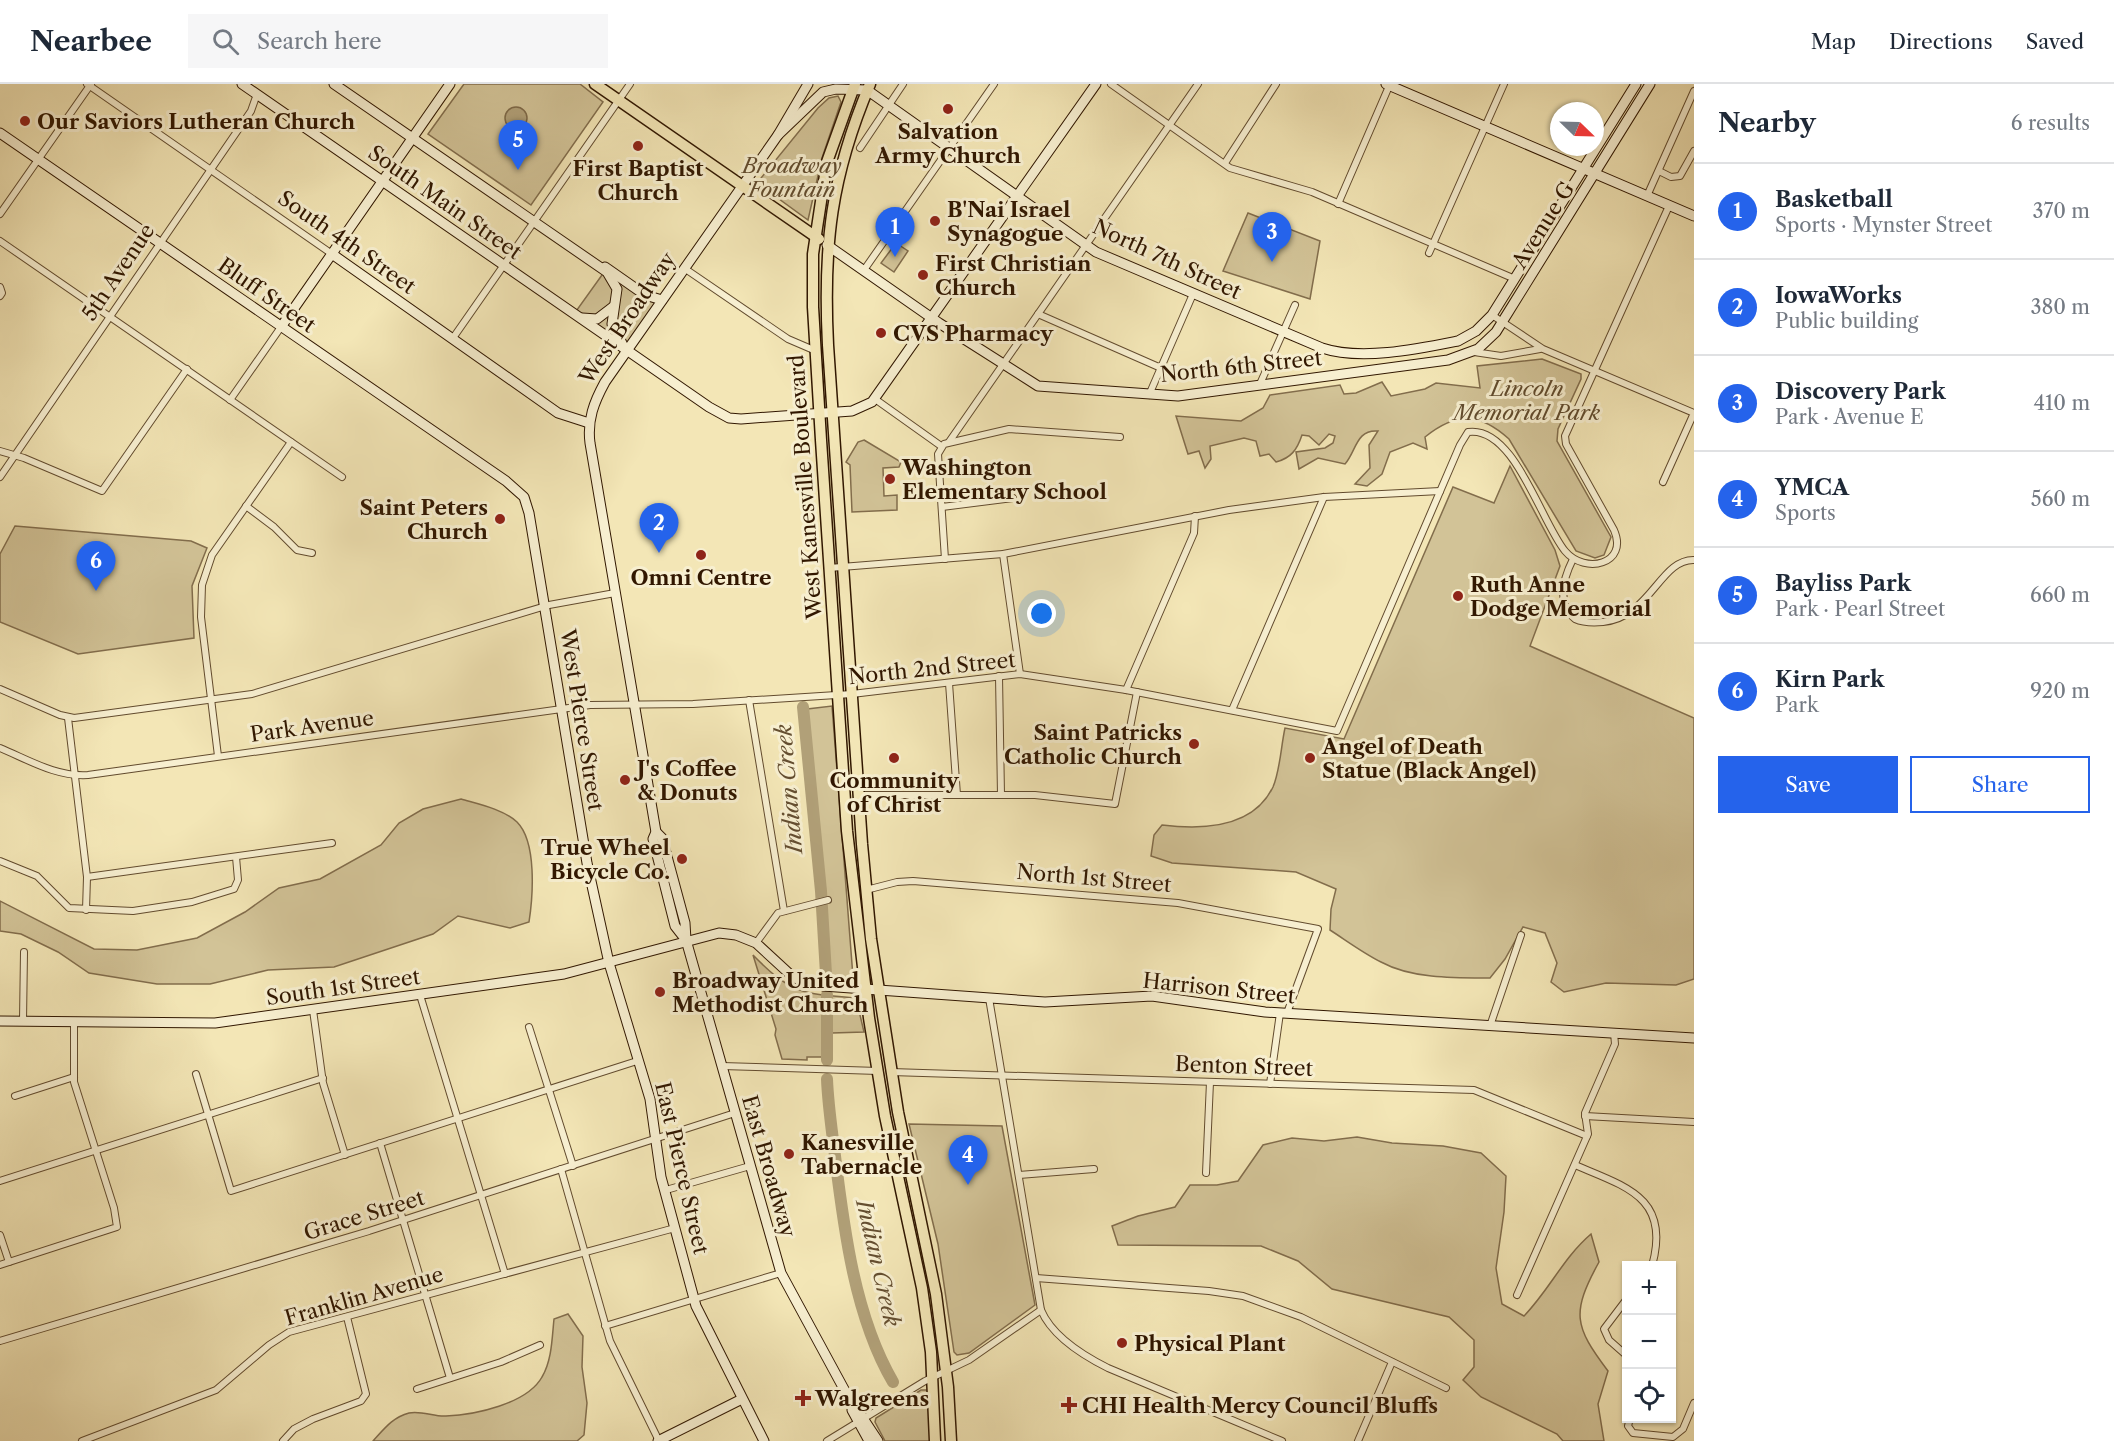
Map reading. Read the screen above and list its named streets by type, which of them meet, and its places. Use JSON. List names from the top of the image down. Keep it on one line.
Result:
{"streets":{"main road":["South Main Street","Avenue G","South 4th Street","North 7th Street","5th Avenue","Bluff Street","West Broadway","North 6th Street","West Kanesville Boulevard","West Pierce Street","South 1st Street","Harrison Street","East Broadway","East Pierce Street"],"street":["North 2nd Street","Park Avenue","North 1st Street","Benton Street","Grace Street","Franklin Avenue"]},"crossings":[["South Main Street","5th Avenue"],["South Main Street","West Broadway"],["South Main Street","West Kanesville Boulevard"],["Avenue G","North 7th Street"],["Avenue G","North 6th Street"],["South 4th Street","5th Avenue"],["South 4th Street","West Broadway"],["North 7th Street","West Broadway"],["North 7th Street","West Kanesville Boulevard"],["5th Avenue","Bluff Street"],["Bluff Street","West Pierce Street"],["West Broadway","North 6th Street"],["West Broadway","West Kanesville Boulevard"],["West Broadway","North 2nd Street"],["West Broadway","Park Avenue"],["West Broadway","South 1st Street"],["West Broadway","East Broadway"],["North 6th Street","West Kanesville Boulevard"],["West Kanesville Boulevard","North 2nd Street"],["West Kanesville Boulevard","North 1st Street"],["North 2nd Street","Park Avenue"],["West Pierce Street","Park Avenue"],["West Pierce Street","South 1st Street"],["West Pierce Street","East Pierce Street"],["North 1st Street","Harrison Street"],["South 1st Street","East Broadway"],["South 1st Street","East Pierce Street"],["East Broadway","Grace Street"],["East Pierce Street","Grace Street"],["East Pierce Street","Franklin Avenue"]],"water":["Indian Creek"],"parks":["Broadway Fountain","Lincoln Memorial Park"],"places":{"other":["Salvation Army Church","Our Saviors Lutheran Church","First Baptist Church","B'Nai Israel Synagogue","First Christian Church","CVS Pharmacy","Washington Elementary School","Saint Peters Church","Omni Centre","Ruth Anne Dodge Memorial","Saint Patricks Catholic Church","Community of Christ","Angel of Death Statue (Black Angel)","J's Coffee & Donuts","True Wheel Bicycle Co.","Broadway United Methodist Church","Kanesville Tabernacle","Physical Plant"],"health":["Walgreens","CHI Health Mercy Council Bluffs"]},"north":"bottom right","page":{"header":"Nearbee","search":"Search here","nav":["Map","Directions","Saved"],"heading":["Nearby","6 results"],"pins":["5","1","3","2","6","4"],"list":[{"mark":"1","name":"Basketball","note":"Sports · Mynster Street","value":"370 m"},{"mark":"2","name":"IowaWorks","note":"Public building","value":"380 m"},{"mark":"3","name":"Discovery Park","note":"Park · Avenue E","value":"410 m"},{"mark":"4","name":"YMCA","note":"Sports","value":"560 m"},{"mark":"5","name":"Bayliss Park","note":"Park · Pearl Street","value":"660 m"},{"mark":"6","name":"Kirn Park","note":"Park","value":"920 m"}],"buttons":["Save","Share"],"map_buttons":["+","−"]}}
